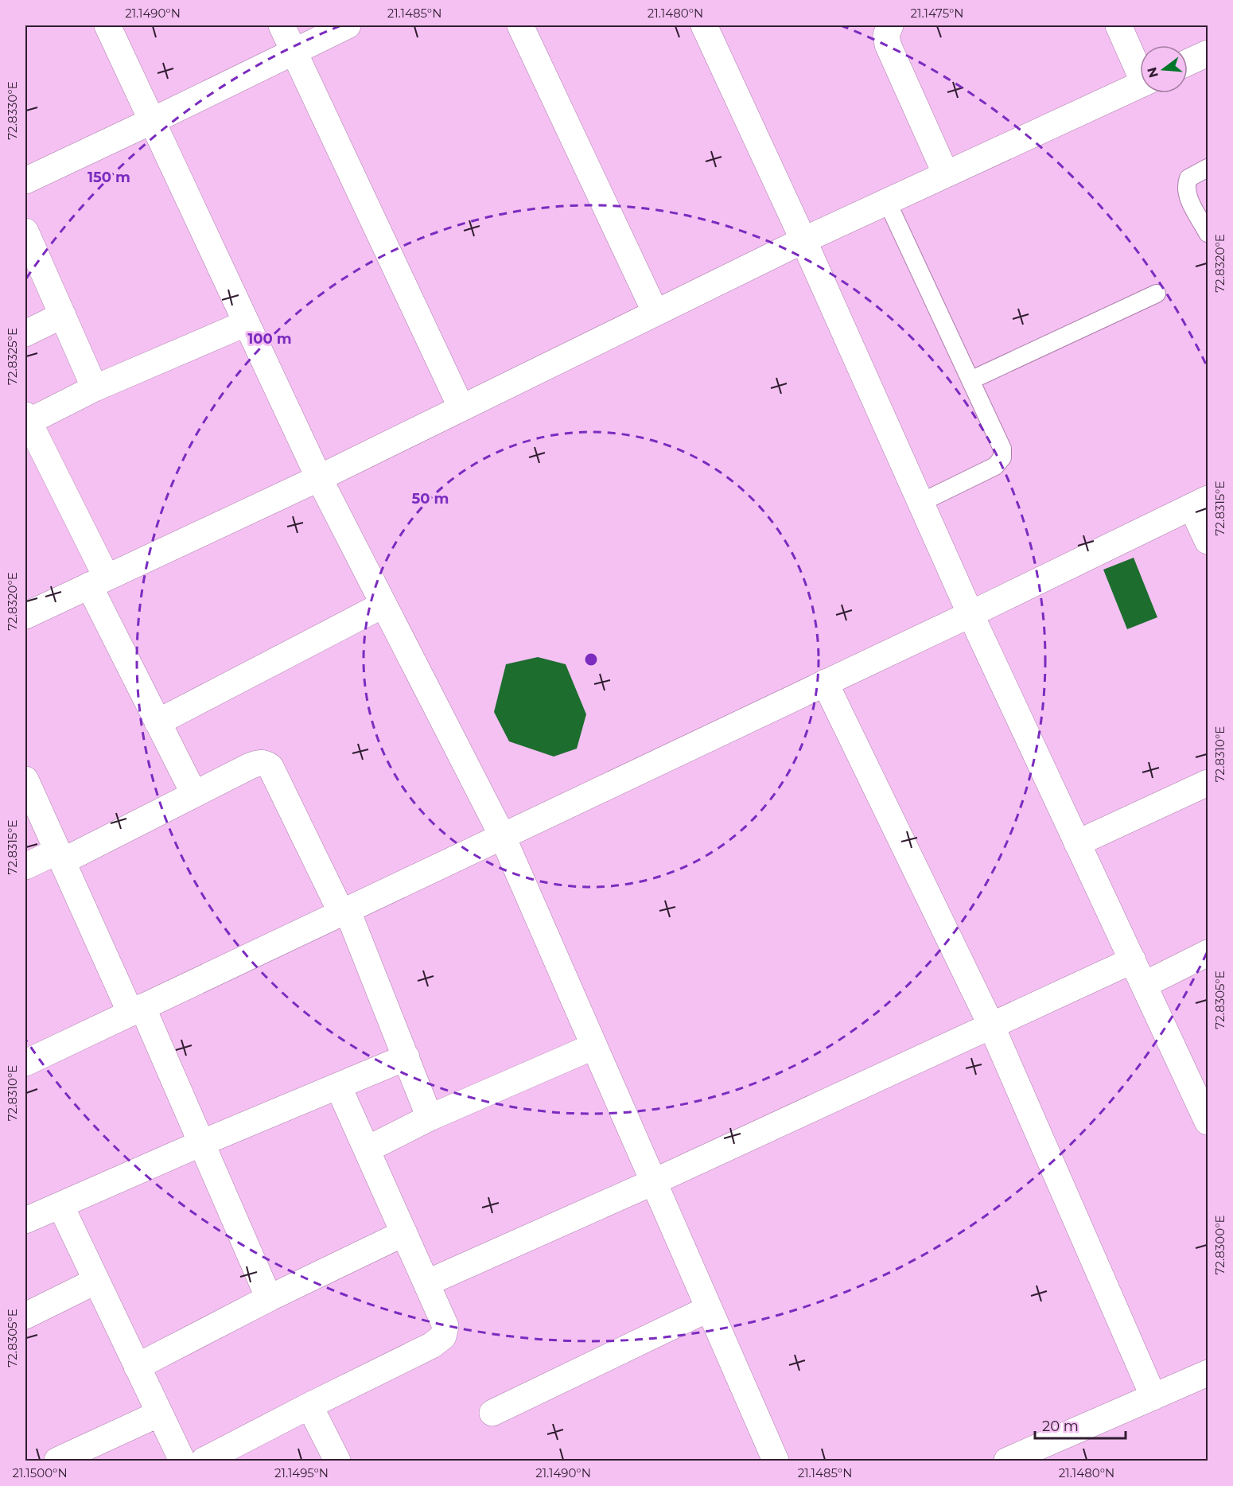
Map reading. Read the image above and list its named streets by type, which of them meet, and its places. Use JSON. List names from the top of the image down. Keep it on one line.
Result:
{"scale_bar":"20 m","north":"left","coordinates":["21.1490°N","21.1485°N","21.1480°N","21.1475°N","72.8330°E","72.8320°E","72.8325°E","72.8315°E","72.8310°E","72.8305°E","72.8300°E","21.1500°N","21.1495°N"],"rings":["150 m","100 m","50 m"]}
